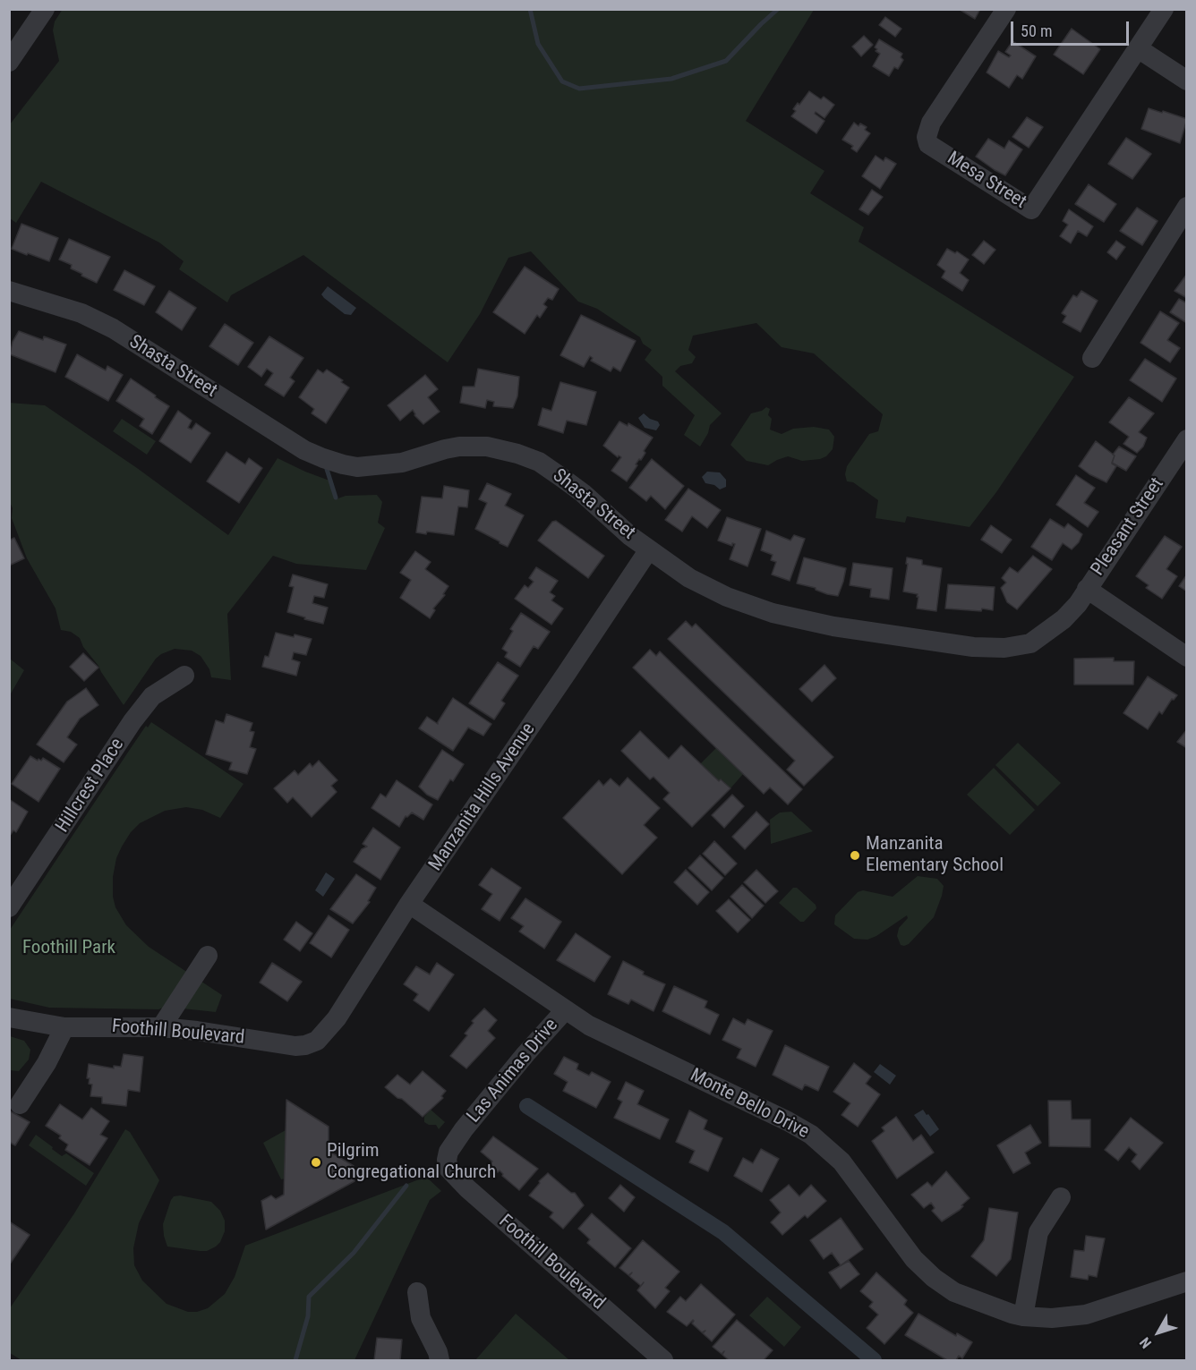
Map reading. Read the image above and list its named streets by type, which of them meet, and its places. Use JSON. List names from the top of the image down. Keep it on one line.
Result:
{"streets":{"street":["Mesa Street","Shasta Street","Pleasant Street","Hillcrest Place","Manzanita Hills Avenue","Foothill Boulevard","Las Animas Drive","Monte Bello Drive"]},"crossings":[["Shasta Street","Pleasant Street"],["Shasta Street","Manzanita Hills Avenue"],["Manzanita Hills Avenue","Foothill Boulevard"],["Manzanita Hills Avenue","Monte Bello Drive"],["Foothill Boulevard","Las Animas Drive"],["Las Animas Drive","Monte Bello Drive"]],"parks":["Foothill Park"],"places":["Manzanita Elementary School","Pilgrim Congregational Church"],"scale_bar":"50 m","north":"bottom left"}
